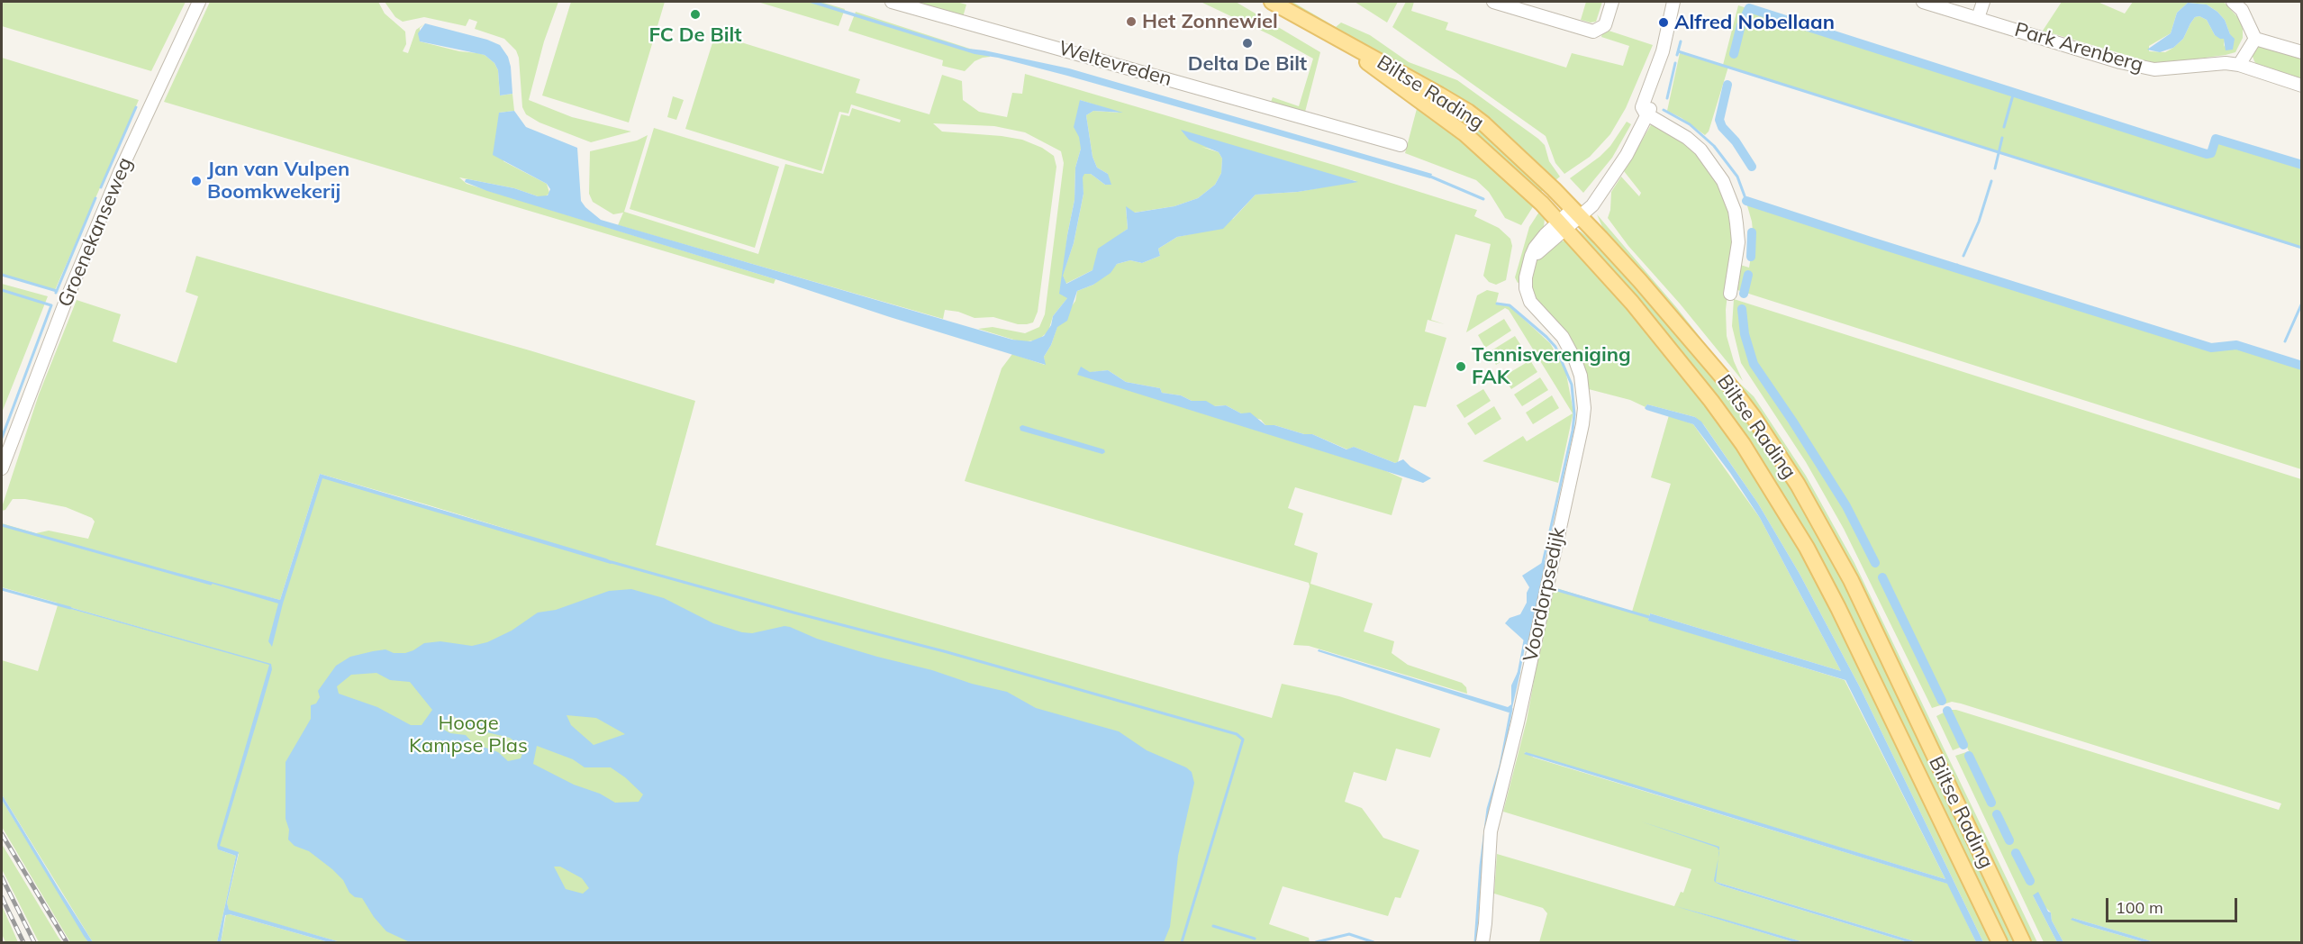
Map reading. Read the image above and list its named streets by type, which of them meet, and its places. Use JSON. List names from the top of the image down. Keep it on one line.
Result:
{"streets":{"main road":["Biltse Rading"],"street":["Park Arenberg","Weltevreden","Groenekanseweg","Voordorpsedijk"]},"crossings":[["Biltse Rading","Voordorpsedijk"]],"parks":["Hooge Kampse Plas"],"places":["FC De Bilt","Het Zonnewiel","Alfred Nobellaan","Delta De Bilt","Jan van Vulpen Boomkwekerij","Tennisvereniging FAK"],"scale_bar":"100 m"}
